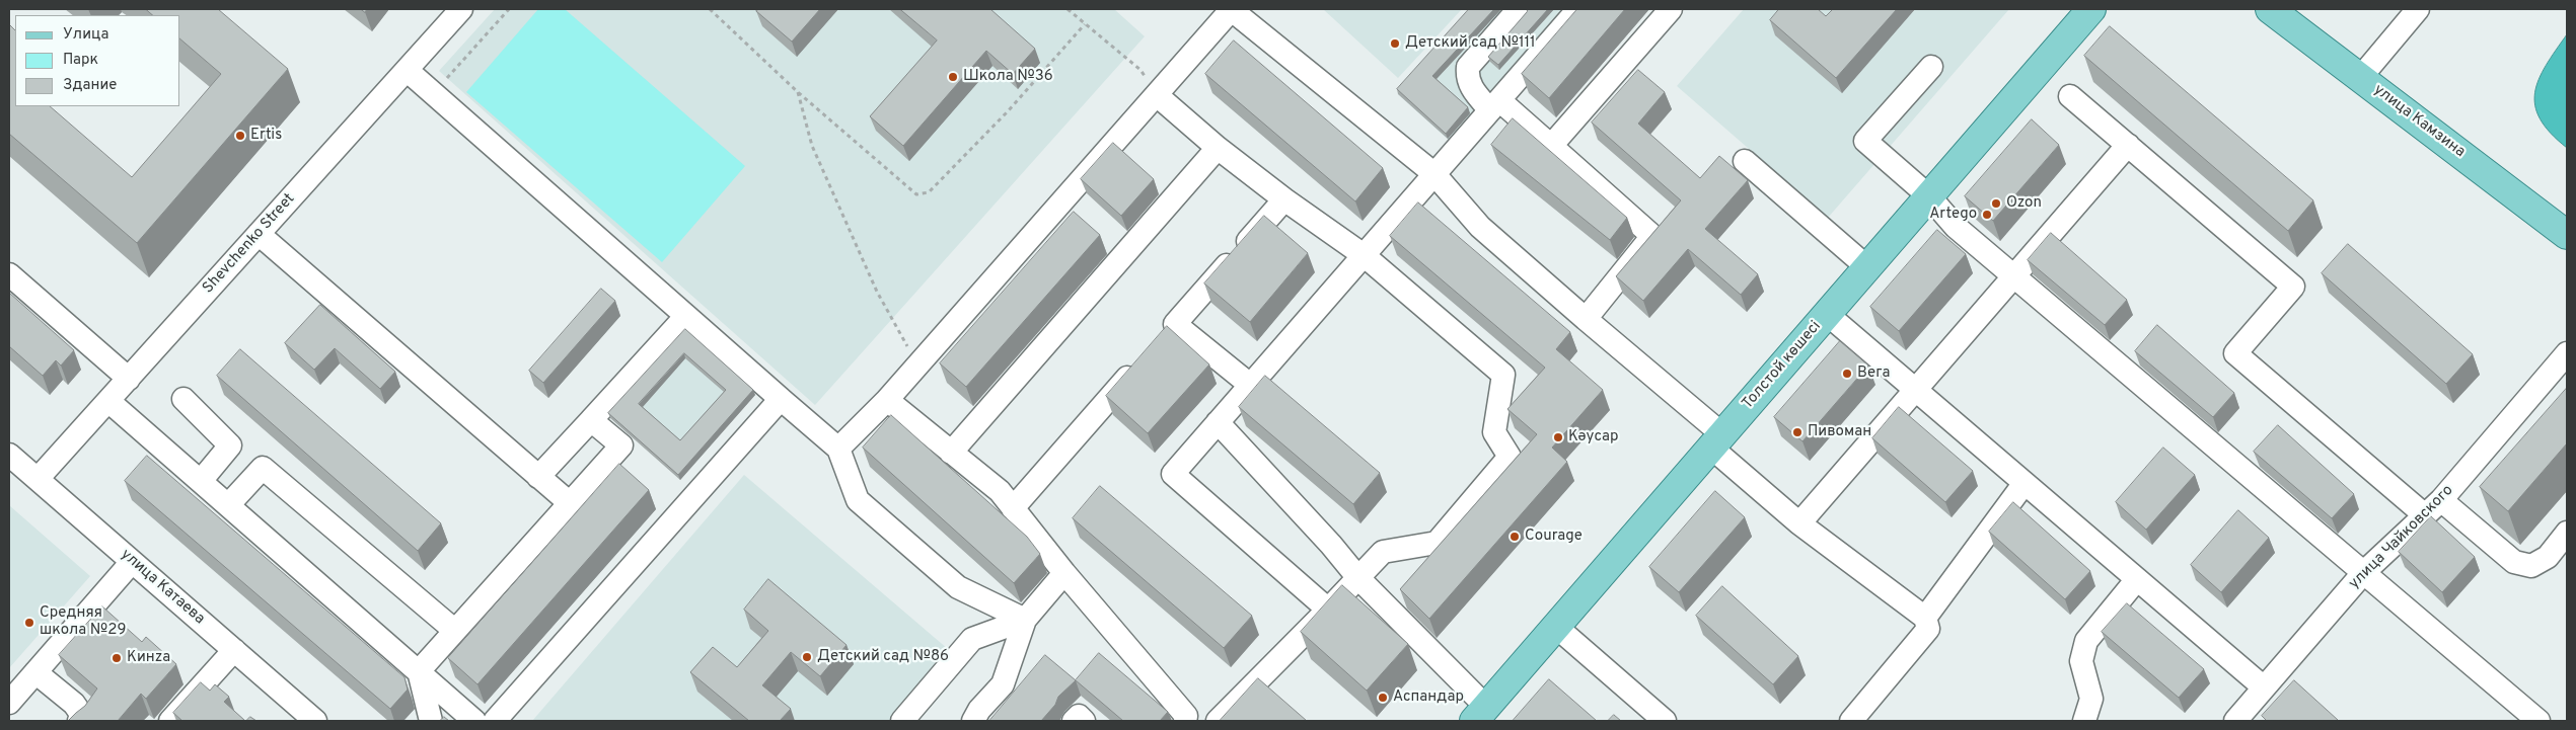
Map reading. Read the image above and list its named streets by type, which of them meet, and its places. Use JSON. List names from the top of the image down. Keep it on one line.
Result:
{"streets":{"main road":["улица Камзина","Толстой көшесі"],"street":["Shevchenko Street","улица Чайковского","улица Катаева"]},"crossings":[["Shevchenko Street","улица Катаева"]],"places":["Детский сад №111","Школа №36","Ertis","Ozon","Artego","Вега","Пивоман","Кәусар","Courage","Средняя школа №29","Детский сад №86","Кинzа","Аспандар"],"legend":["Улица","Парк","Здание"]}
